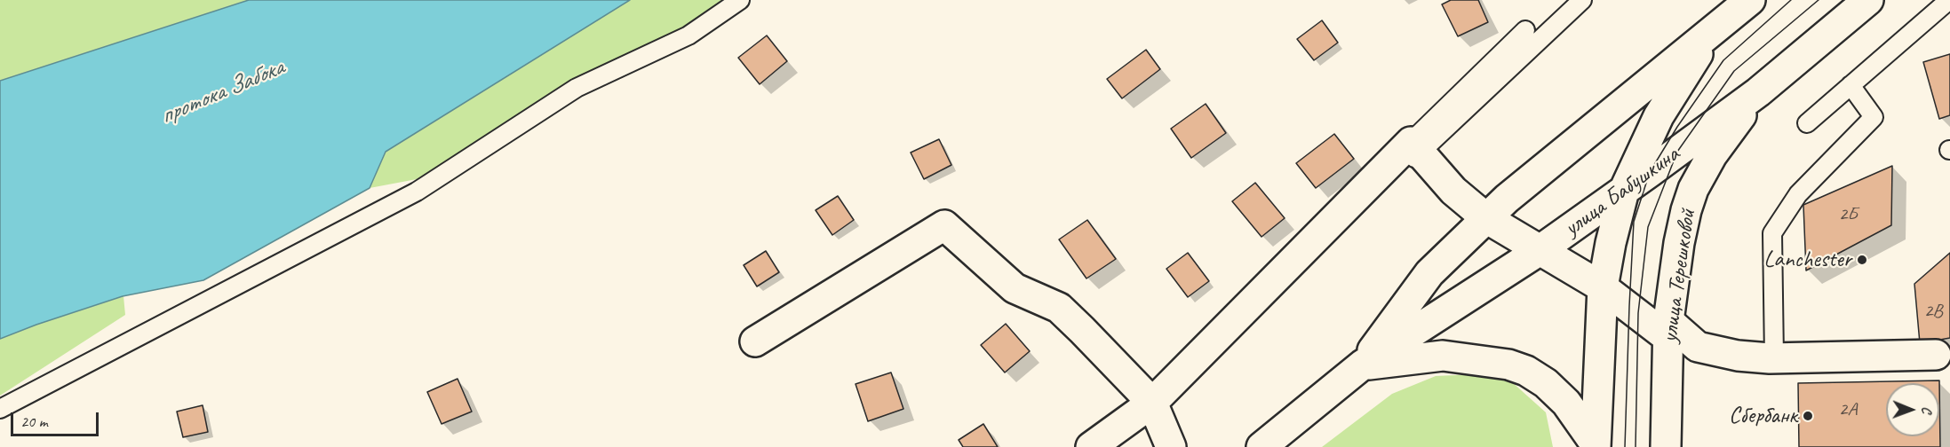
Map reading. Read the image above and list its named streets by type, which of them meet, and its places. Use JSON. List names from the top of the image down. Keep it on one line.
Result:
{"streets":{"main road":["улица Бабушкина","улица Терешковой"]},"crossings":[["улица Бабушкина","улица Терешковой"]],"water":["протока Забока"],"places":["Lanchester","Сбербанк"],"house_numbers":["2Б","2В","2А"],"scale_bar":"20 m","north":"right"}
